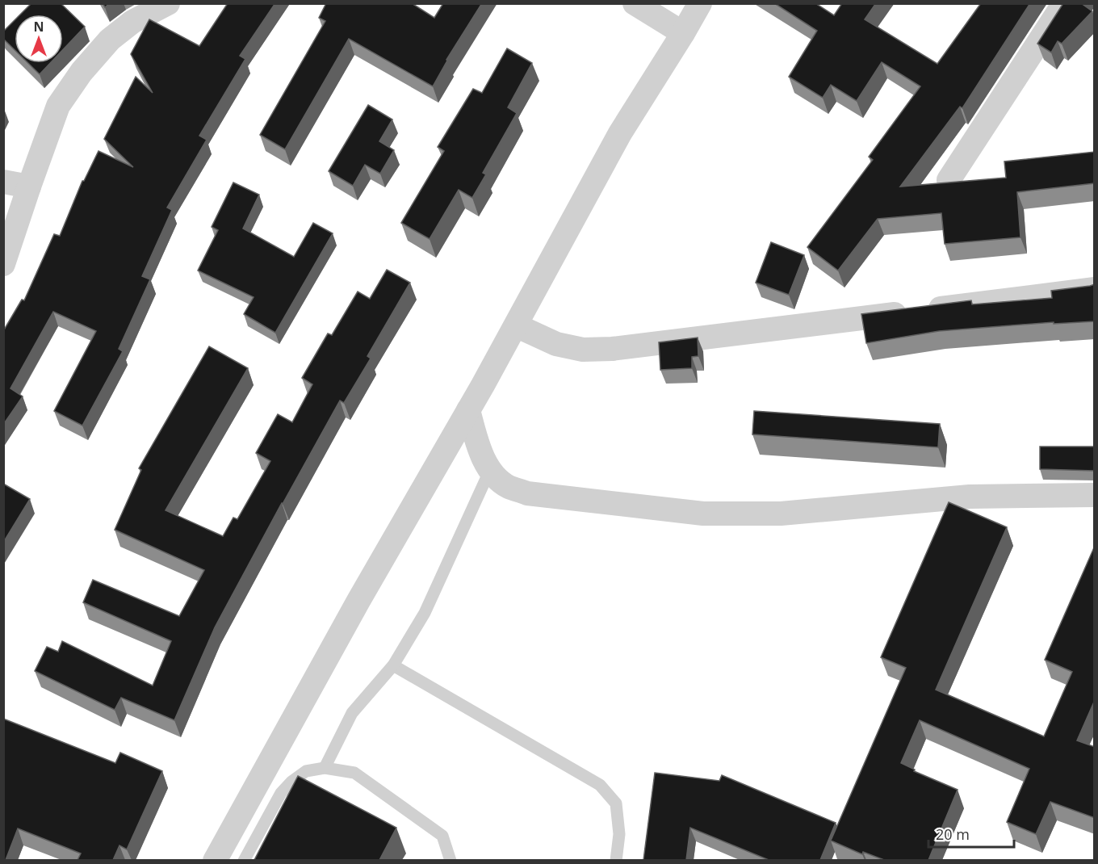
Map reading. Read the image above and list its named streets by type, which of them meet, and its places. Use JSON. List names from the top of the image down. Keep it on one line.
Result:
{"scale_bar":"20 m","north":"top"}
